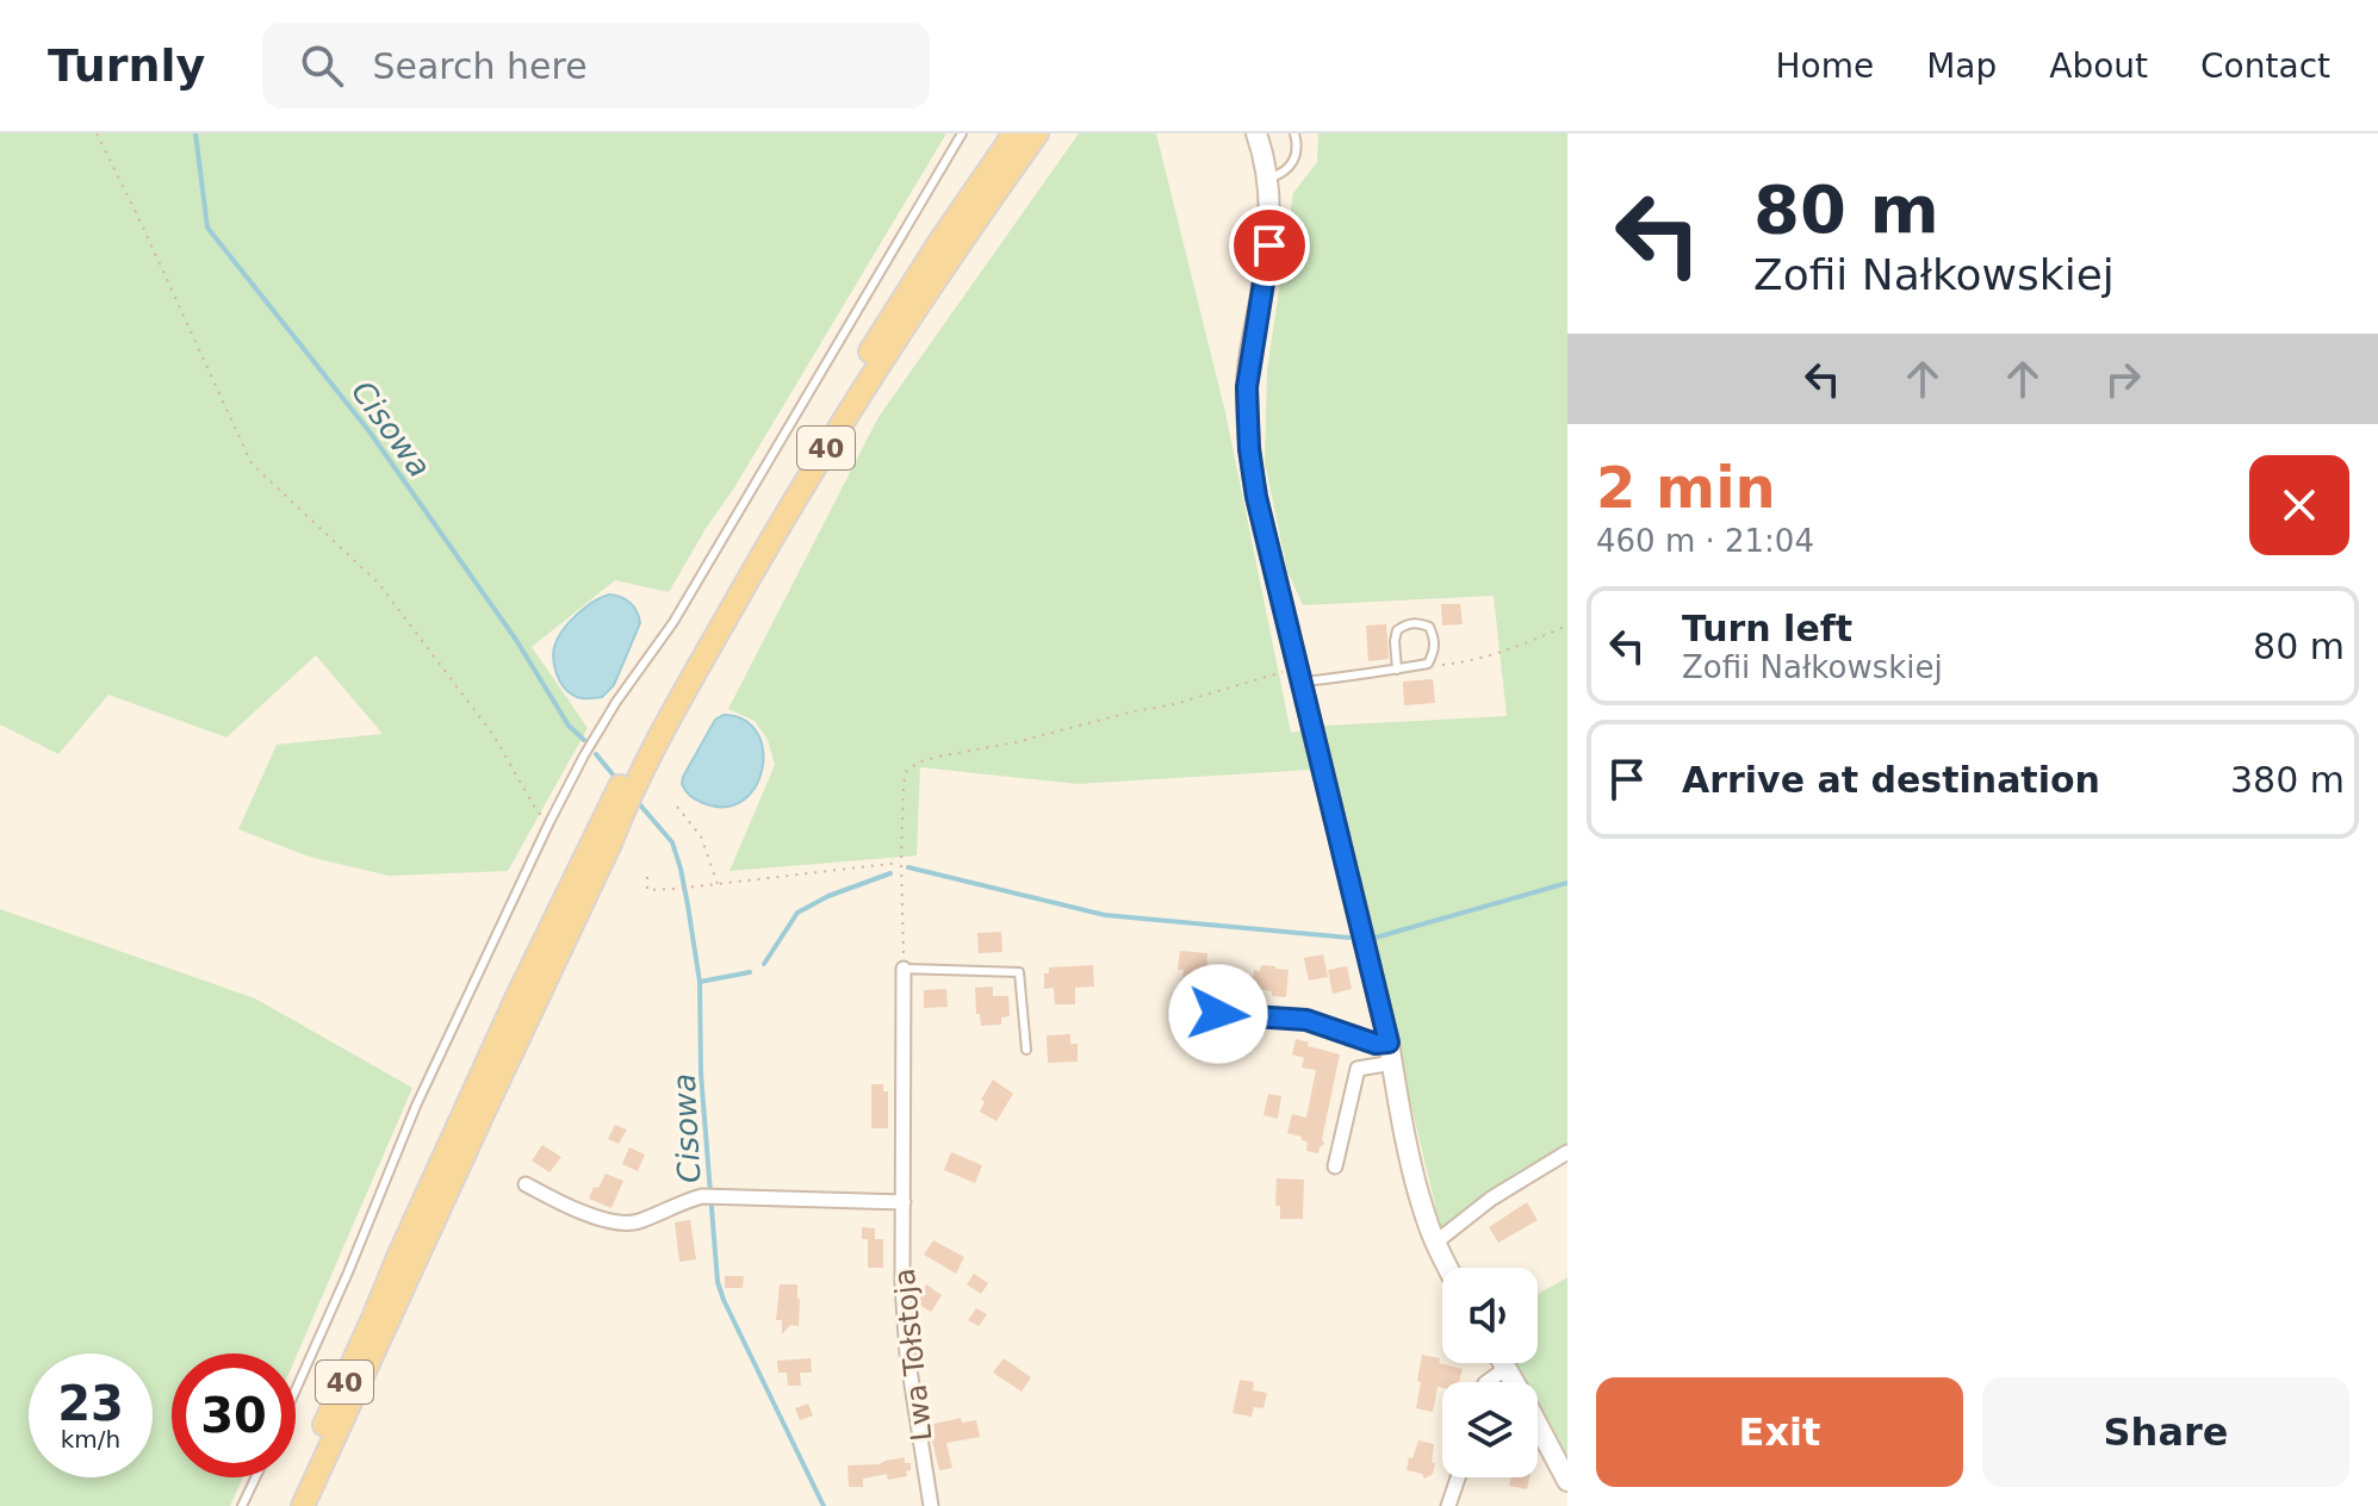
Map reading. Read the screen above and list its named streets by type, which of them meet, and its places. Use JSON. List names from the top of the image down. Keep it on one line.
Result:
{"streets":{"main road":["40"],"street":["Lwa Tołstoja"]},"water":["Cisowa"],"page":{"header":"Turnly","search":"Search here","nav":["Home","Map","About","Contact"],"turn":["80 m","Zofii Nałkowskiej"],"heading":["2 min","460 m · 21:04"],"list":[{"name":"Turn left","note":"Zofii Nałkowskiej","value":"80 m"},{"name":"Arrive at destination","value":"380 m"}],"speed":"23 km/h","limit":"30","buttons":["Exit","Share"]}}
